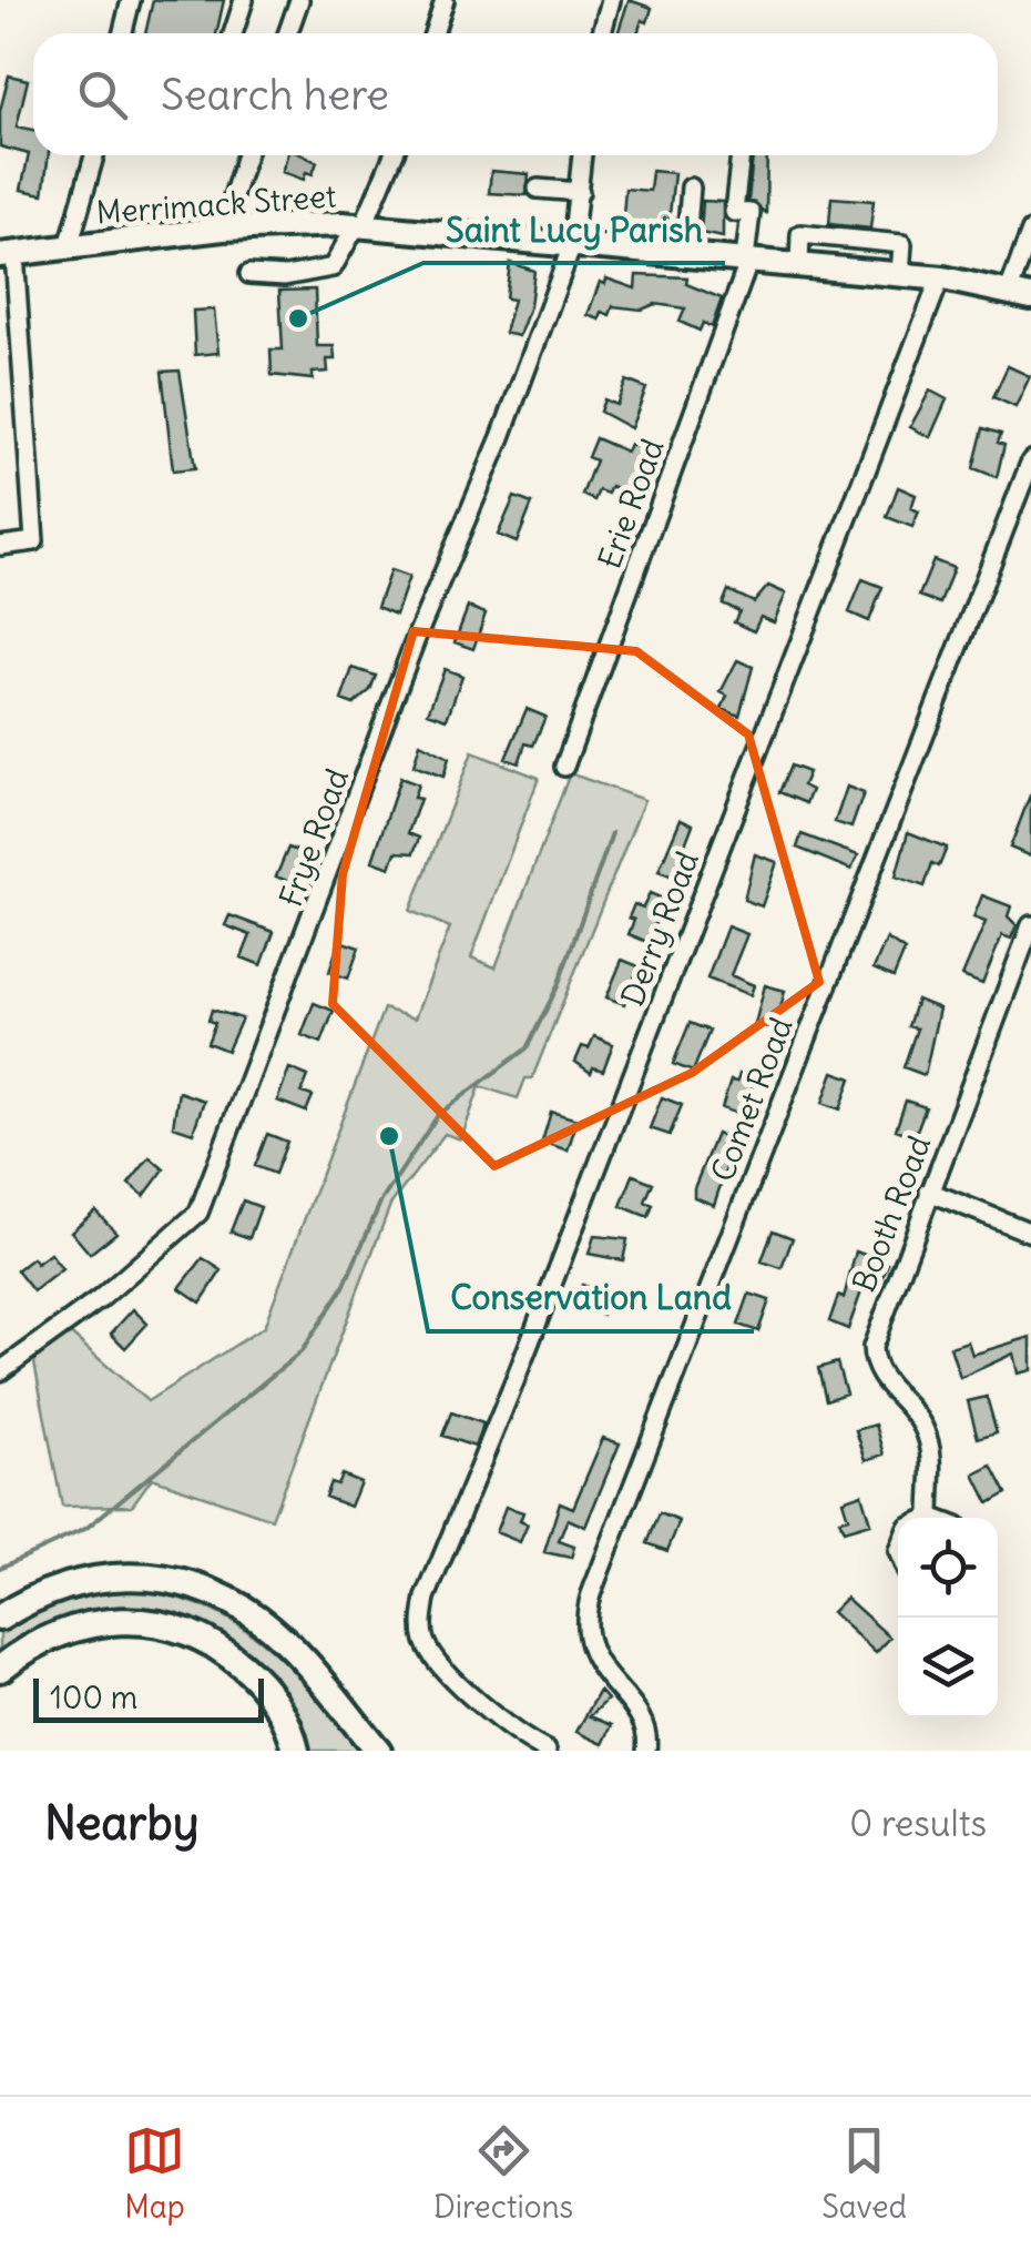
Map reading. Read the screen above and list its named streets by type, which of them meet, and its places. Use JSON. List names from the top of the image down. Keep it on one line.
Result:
{"streets":{"main road":["Merrimack Street"],"street":["Erie Road","Frye Road","Derry Road","Comet Road","Booth Road"]},"crossings":[["Merrimack Street","Erie Road"],["Merrimack Street","Frye Road"],["Merrimack Street","Derry Road"]],"places":["Saint Lucy Parish","Conservation Land"],"scale_bar":"100 m","page":{"search":"Search here","scale":"100 m","heading":["Nearby","0 results"],"nav":["Map","Directions","Saved"]}}
